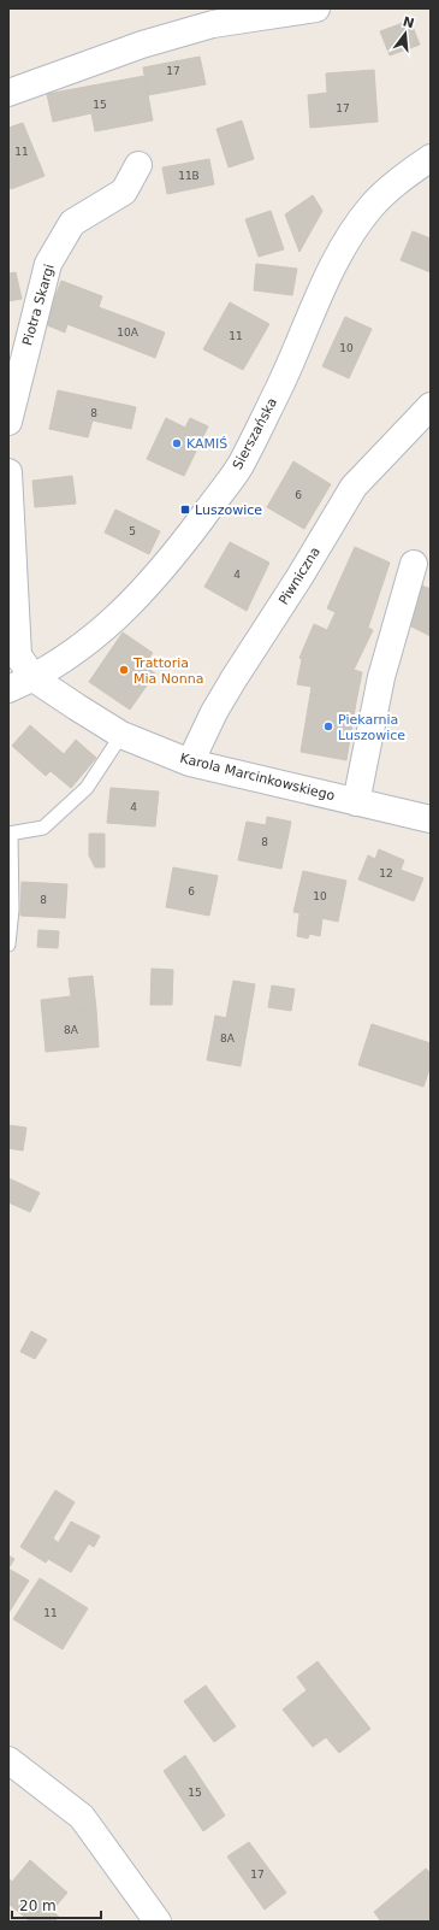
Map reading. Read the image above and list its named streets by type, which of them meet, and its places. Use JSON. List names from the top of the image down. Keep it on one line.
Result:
{"streets":{"street":["Piotra Skargi","Sierszańska","Piwniczna","Karola Marcinkowskiego"]},"crossings":[["Sierszańska","Karola Marcinkowskiego"],["Piwniczna","Karola Marcinkowskiego"]],"places":{"other":["KAMIŚ","Trattoria Mia Nonna","Piekarnia Luszowice"],"transit":["Luszowice"]},"house_numbers":["17","15","17","11","11B","10A","11","10","8","6","5","4","4","8","12","6","10","8","8A","8A","11","15","17"],"scale_bar":"20 m","north":"top"}
